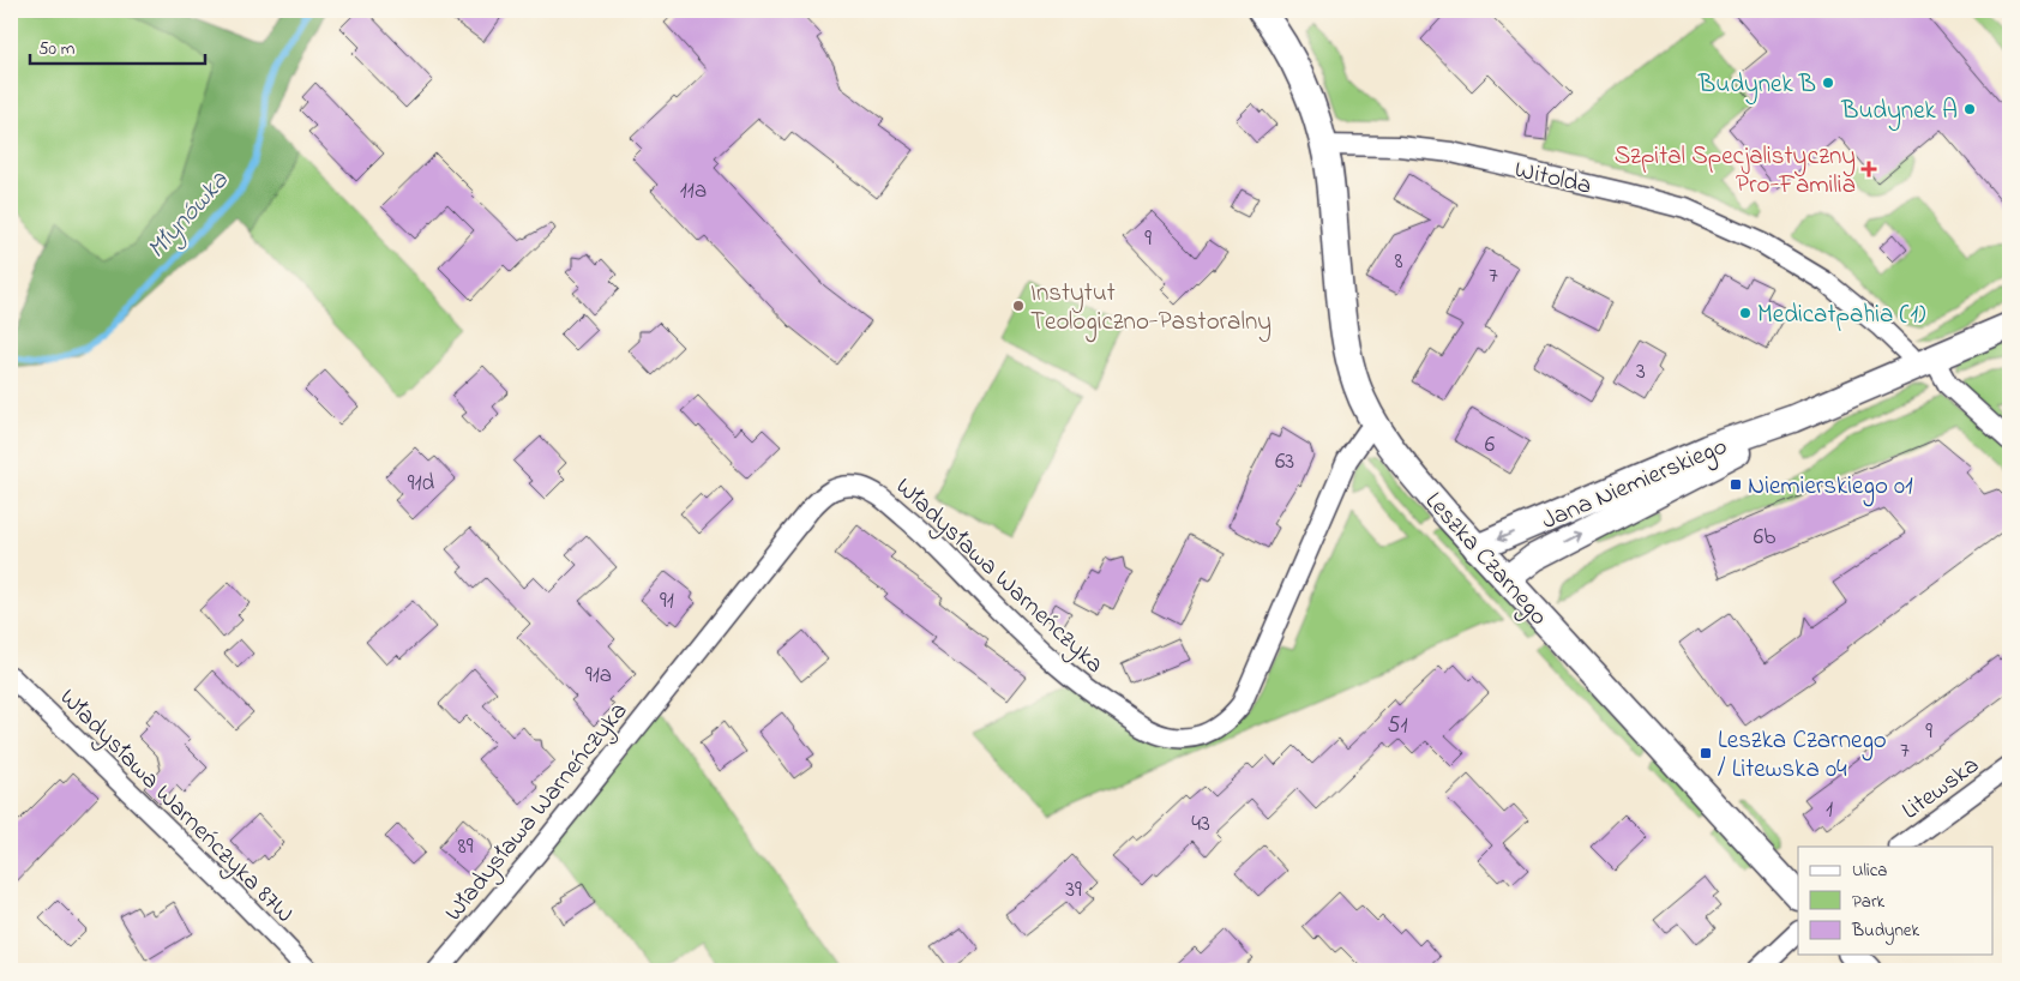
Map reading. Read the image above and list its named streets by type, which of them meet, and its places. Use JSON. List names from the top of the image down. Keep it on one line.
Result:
{"streets":{"street":["Witolda","Jana Niemierskiego","Leszka Czarnego","Władysława Warneńczyka","Litewska","Władysława Warneńczyka 87W"]},"crossings":[["Witolda","Jana Niemierskiego"],["Witolda","Leszka Czarnego"],["Jana Niemierskiego","Leszka Czarnego"],["Leszka Czarnego","Władysława Warneńczyka"]],"water":["Młynówka"],"places":{"other":["Budynek B","Budynek A","Instytut Teologiczno-Pastoralny","Medicatpahia (1)"],"health":["Szpital Specjalistyczny Pro-Familia"],"transit":["Niemierskiego 01","Leszka Czarnego / Litewska 04"]},"house_numbers":["11a","9","8","7","3","6","63","91d","6b","91","91a","51","9","7","1","43","89","39"],"legend":["Ulica","Park","Budynek"],"scale_bar":"50 m"}
